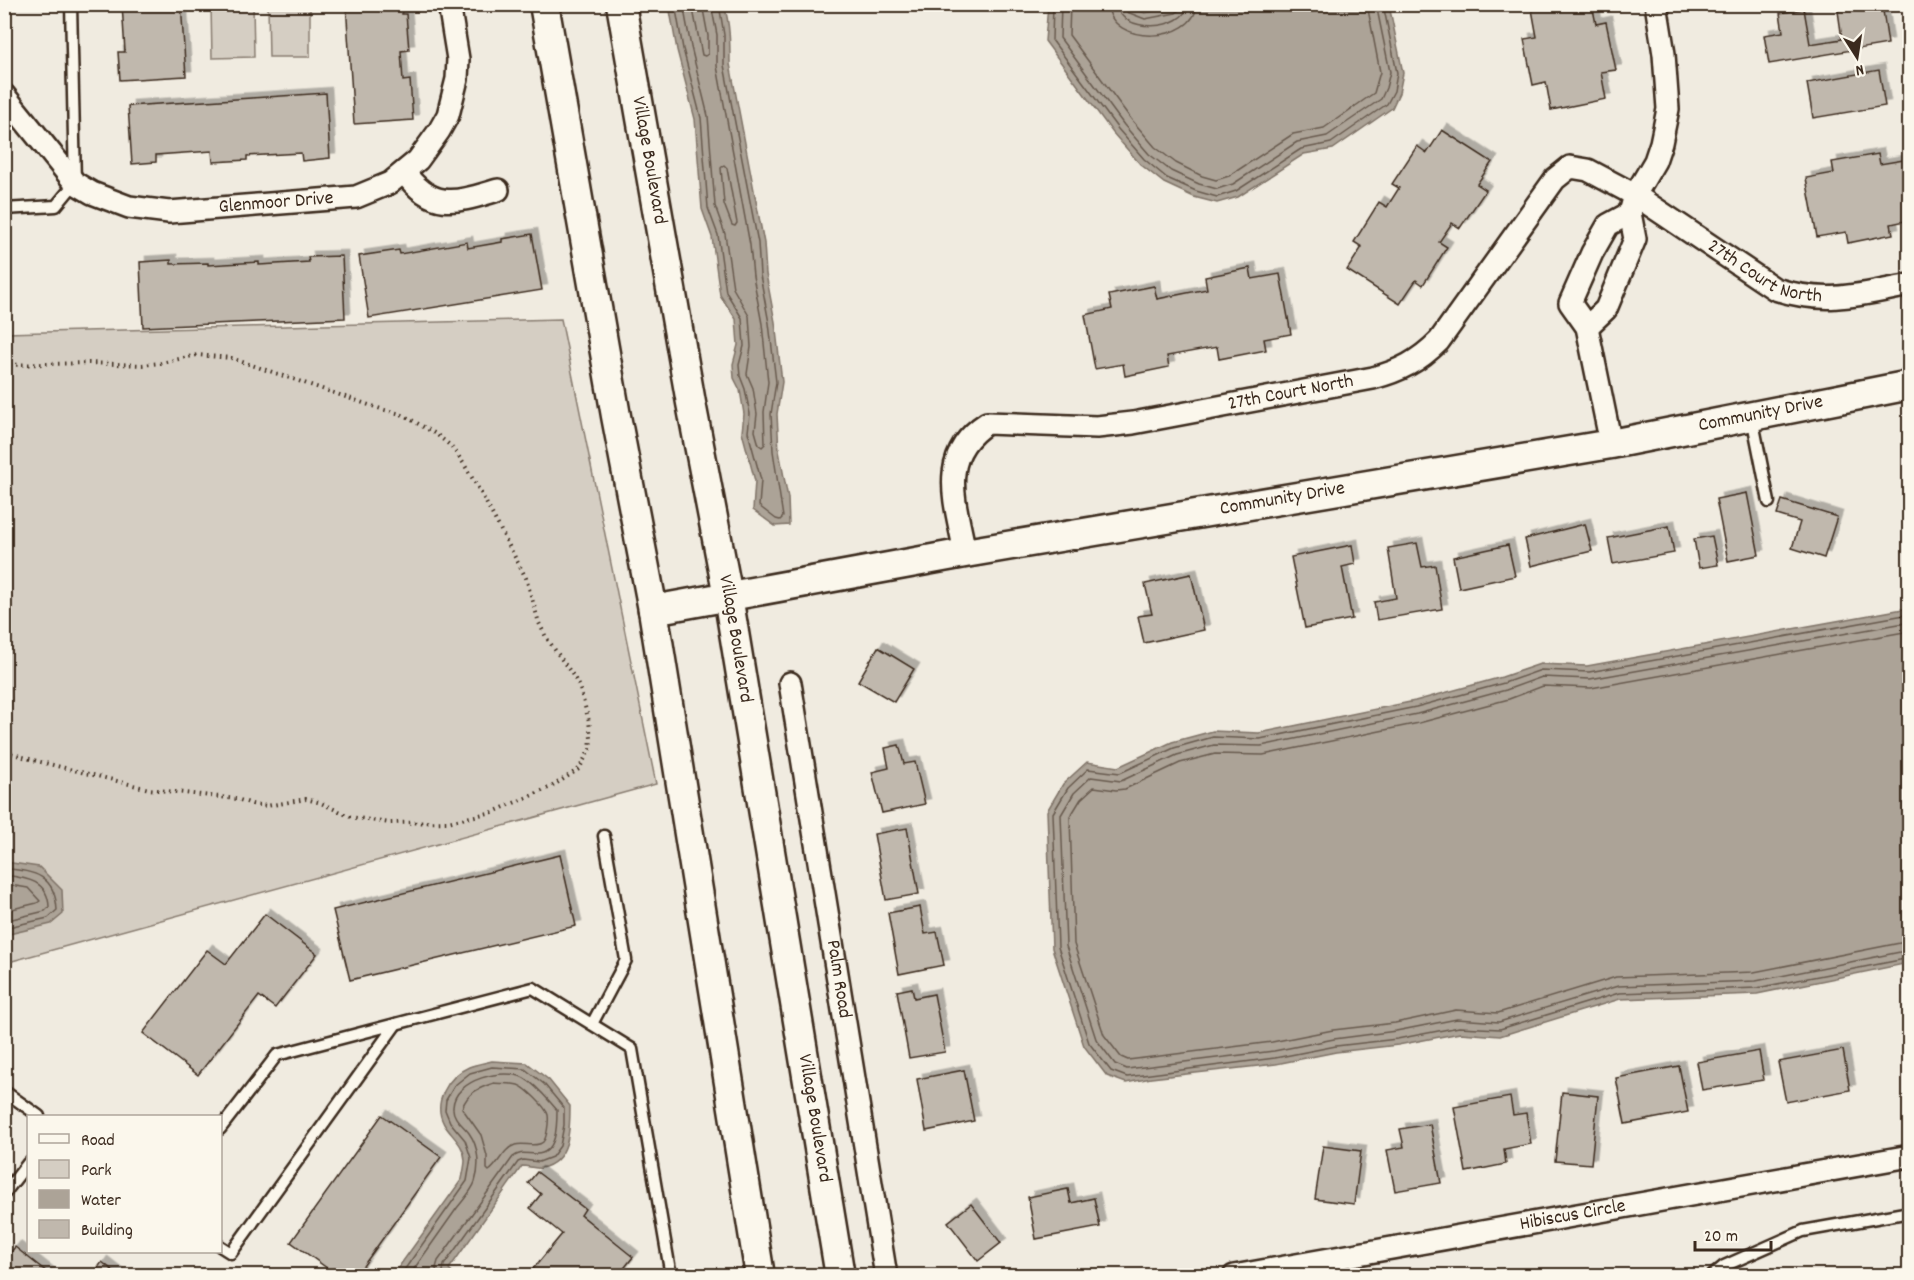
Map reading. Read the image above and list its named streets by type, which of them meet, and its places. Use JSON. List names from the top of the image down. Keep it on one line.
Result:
{"streets":{"street":["Village Boulevard","Glenmoor Drive","27th Court North","Community Drive","Palm Road","Hibiscus Circle"]},"crossings":[["Village Boulevard","Community Drive"],["27th Court North","Community Drive"]],"legend":["Road","Park","Water","Building"],"scale_bar":"20 m","north":"bottom"}
